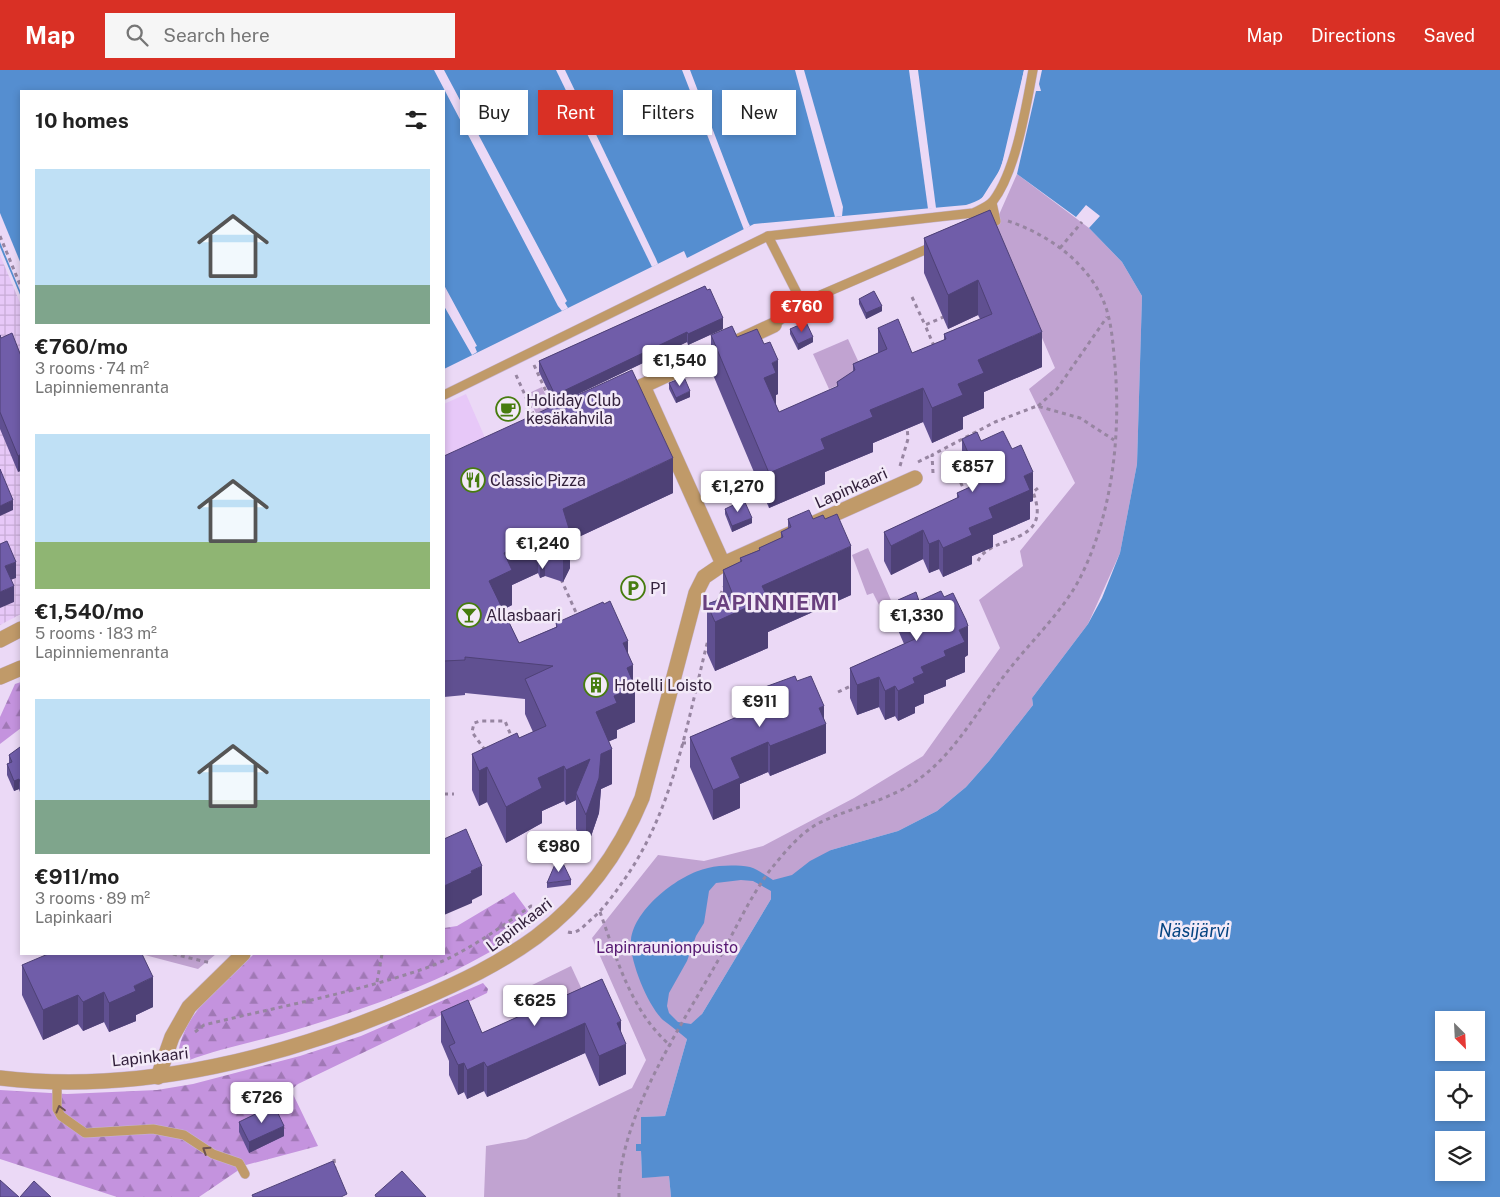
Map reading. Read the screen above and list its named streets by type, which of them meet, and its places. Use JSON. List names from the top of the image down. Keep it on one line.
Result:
{"streets":{"street":["Lapinkaari"]},"districts":["LAPINNIEMI"],"water":["Näsijärvi"],"parks":["Lapinraunionpuisto"],"places":{"cafe":["Holiday Club kesäkahvila"],"restaurant":["Classic Pizza"],"parking":["P1"],"bar":["Allasbaari"],"building":["Hotelli Loisto"]},"north":"bottom right","page":{"header":"Map","search":"Search here","nav":["Map","Directions","Saved"],"chip":["Buy","Rent","Filters","New"],"heading":"10 homes","list":[{"name":"€760/mo","note":"3 rooms · 74 m² · Lapinniemenranta"},{"name":"€1,540/mo","note":"5 rooms · 183 m² · Lapinniemenranta"},{"name":"€911/mo","note":"3 rooms · 89 m² · Lapinkaari"}],"price":["€760","€1,540","€857","€1,270","€1,240","€1,330","€911","€980","€625","€726"]}}
